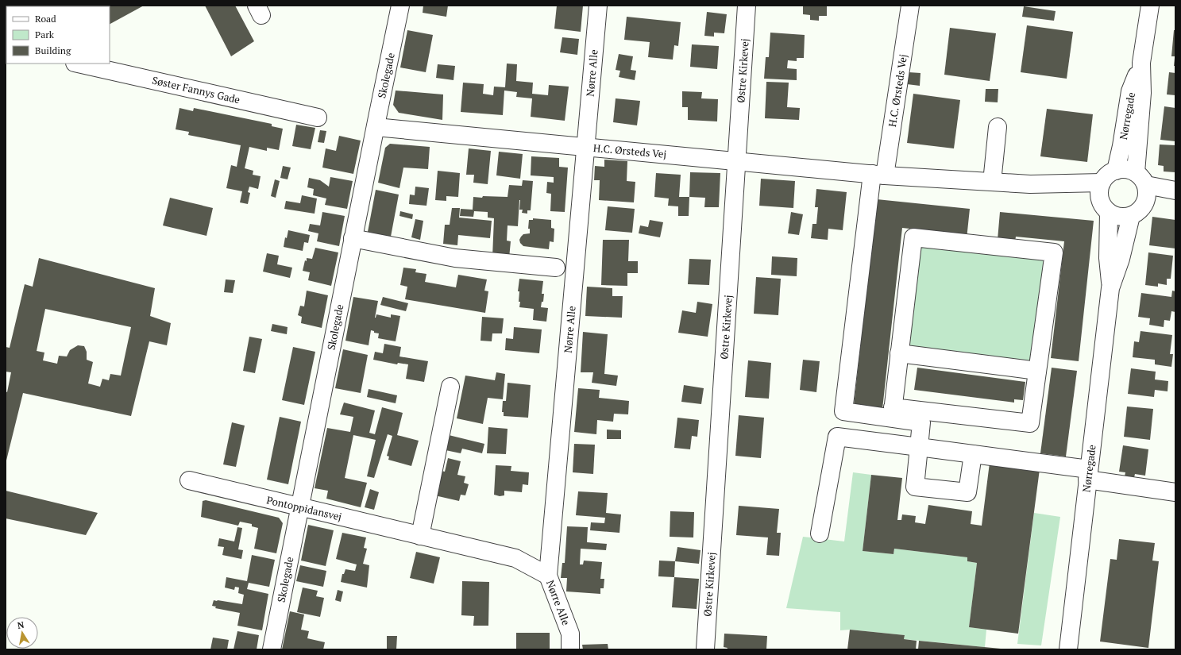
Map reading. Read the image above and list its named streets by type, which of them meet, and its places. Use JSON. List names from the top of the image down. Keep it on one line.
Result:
{"streets":{"street":["Østre Kirkevej","Nørre Alle","Skolegade","Søster Fannys Gade","H.C. Ørsteds Vej","Nørregade","Pontoppidansvej"]},"crossings":[["Østre Kirkevej","H.C. Ørsteds Vej"],["Nørre Alle","H.C. Ørsteds Vej"],["Nørre Alle","Pontoppidansvej"],["Skolegade","H.C. Ørsteds Vej"],["Skolegade","Pontoppidansvej"],["H.C. Ørsteds Vej","Nørregade"]],"legend":["Road","Park","Building"],"north":"top"}
